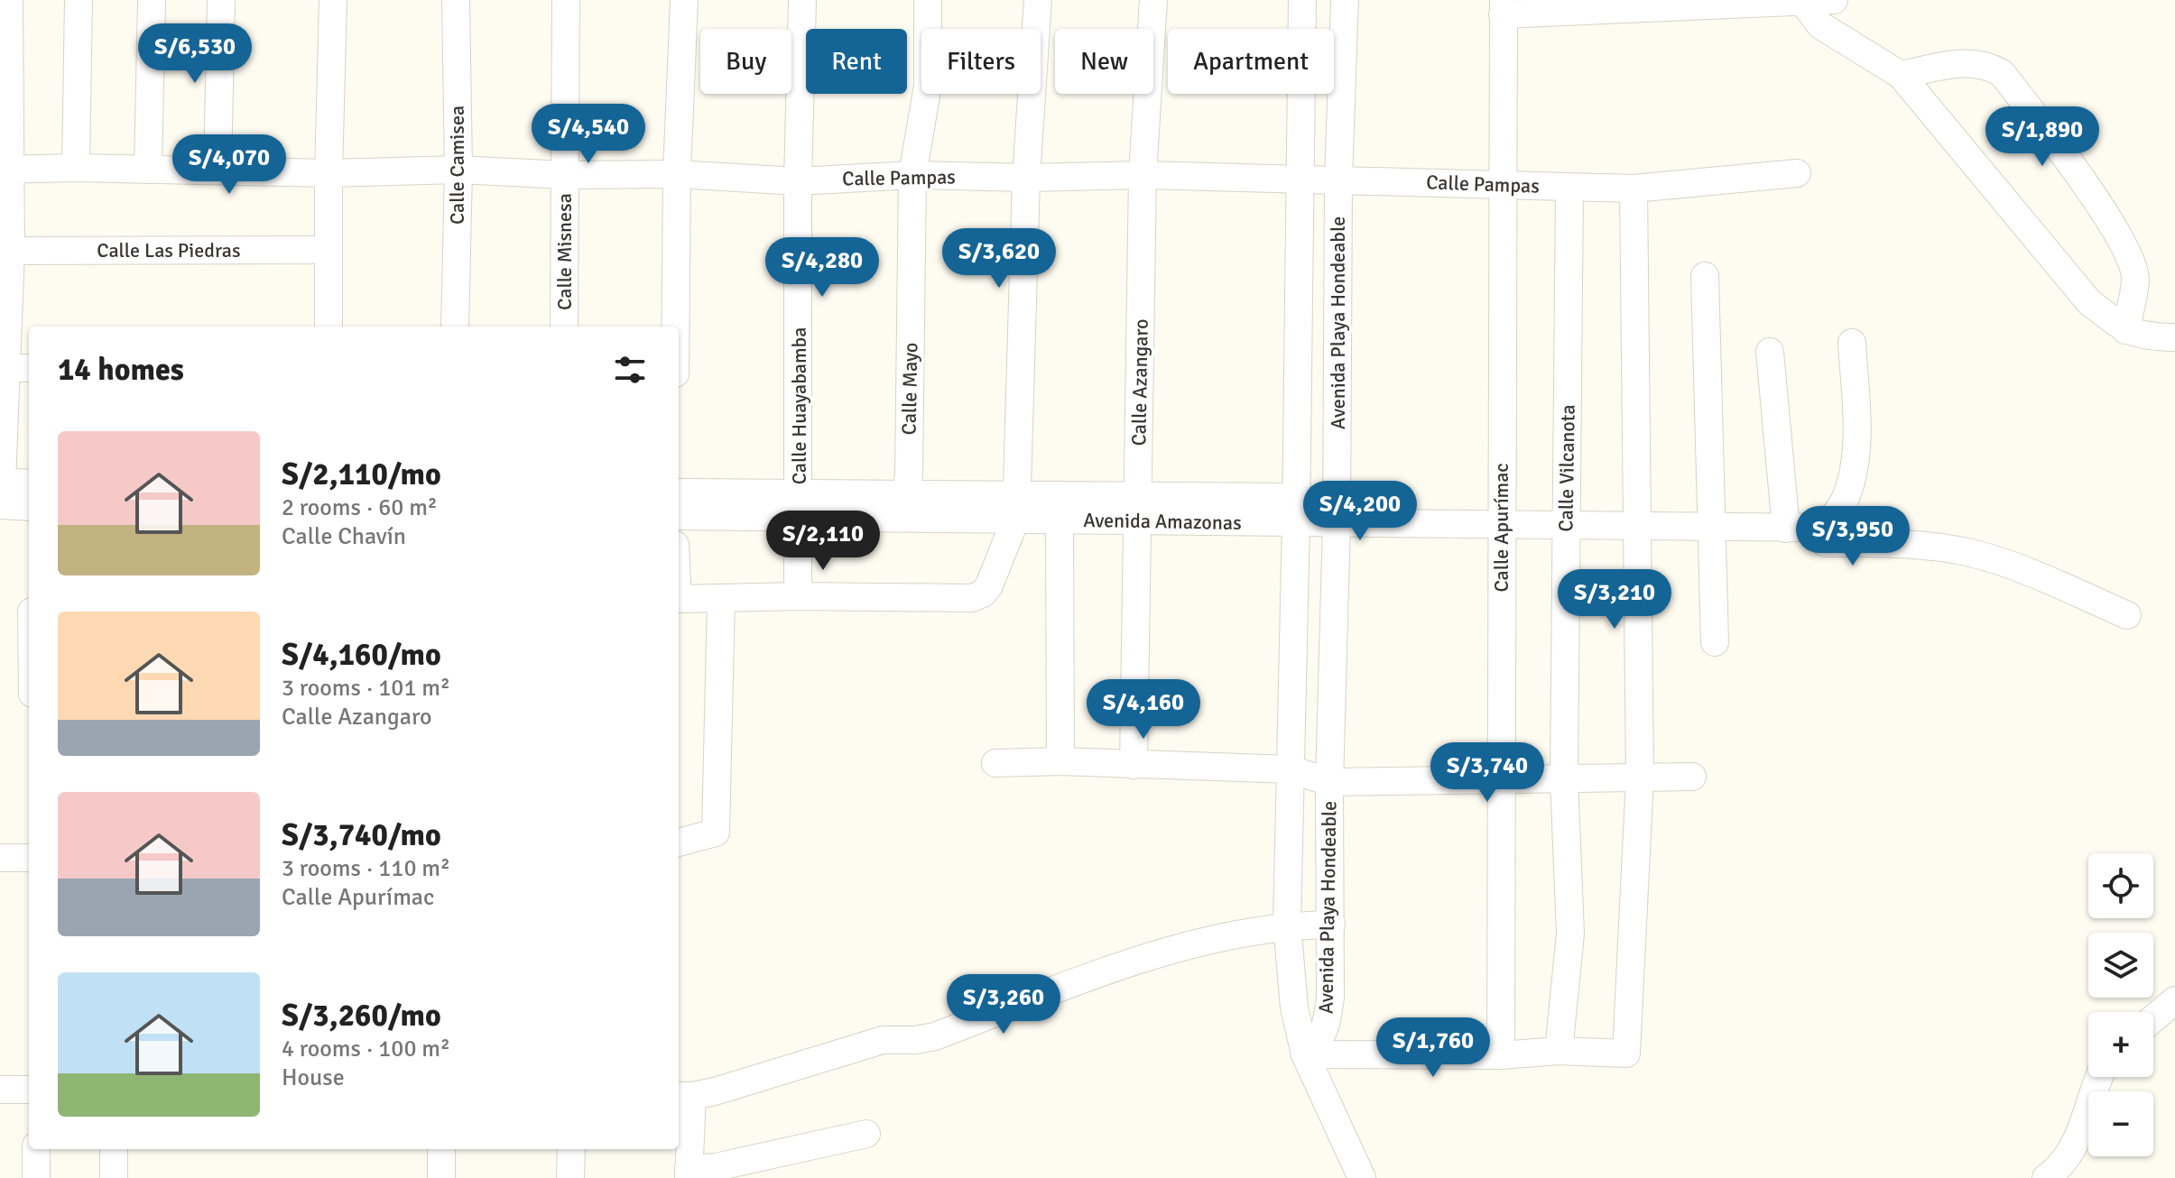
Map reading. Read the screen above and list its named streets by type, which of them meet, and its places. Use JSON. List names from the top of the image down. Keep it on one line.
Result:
{"streets":{"street":["Calle Camisea","Calle Pampas","Calle Las Piedras","Calle Misnesa","Avenida Playa Hondeable","Calle Azangaro","Calle Mayo","Calle Huayabamba","Calle Vilcanota","Avenida Amazonas","Calle Apurímac"]},"crossings":[["Calle Camisea","Calle Pampas"],["Calle Pampas","Calle Misnesa"],["Calle Pampas","Avenida Playa Hondeable"],["Calle Pampas","Calle Azangaro"],["Calle Pampas","Calle Mayo"],["Calle Pampas","Calle Huayabamba"],["Calle Pampas","Calle Vilcanota"],["Calle Pampas","Calle Apurímac"],["Avenida Playa Hondeable","Avenida Amazonas"],["Calle Azangaro","Avenida Amazonas"],["Calle Mayo","Avenida Amazonas"],["Calle Huayabamba","Avenida Amazonas"],["Calle Vilcanota","Avenida Amazonas"],["Avenida Amazonas","Calle Apurímac"]],"page":{"price":["S/6,530","S/4,540","S/1,890","S/4,070","S/3,620","S/4,280","S/4,200","S/3,950","S/2,110","S/3,210","S/4,160","S/3,740","S/3,260","S/1,760"],"chip":["Buy","Rent","Filters","New","Apartment"],"heading":"14 homes","list":[{"name":"S/2,110/mo","note":"2 rooms · 60 m² · Calle Chavín"},{"name":"S/4,160/mo","note":"3 rooms · 101 m² · Calle Azangaro"},{"name":"S/3,740/mo","note":"3 rooms · 110 m² · Calle Apurímac"},{"name":"S/3,260/mo","note":"4 rooms · 100 m² · House"}],"map_buttons":["+","−"]}}
